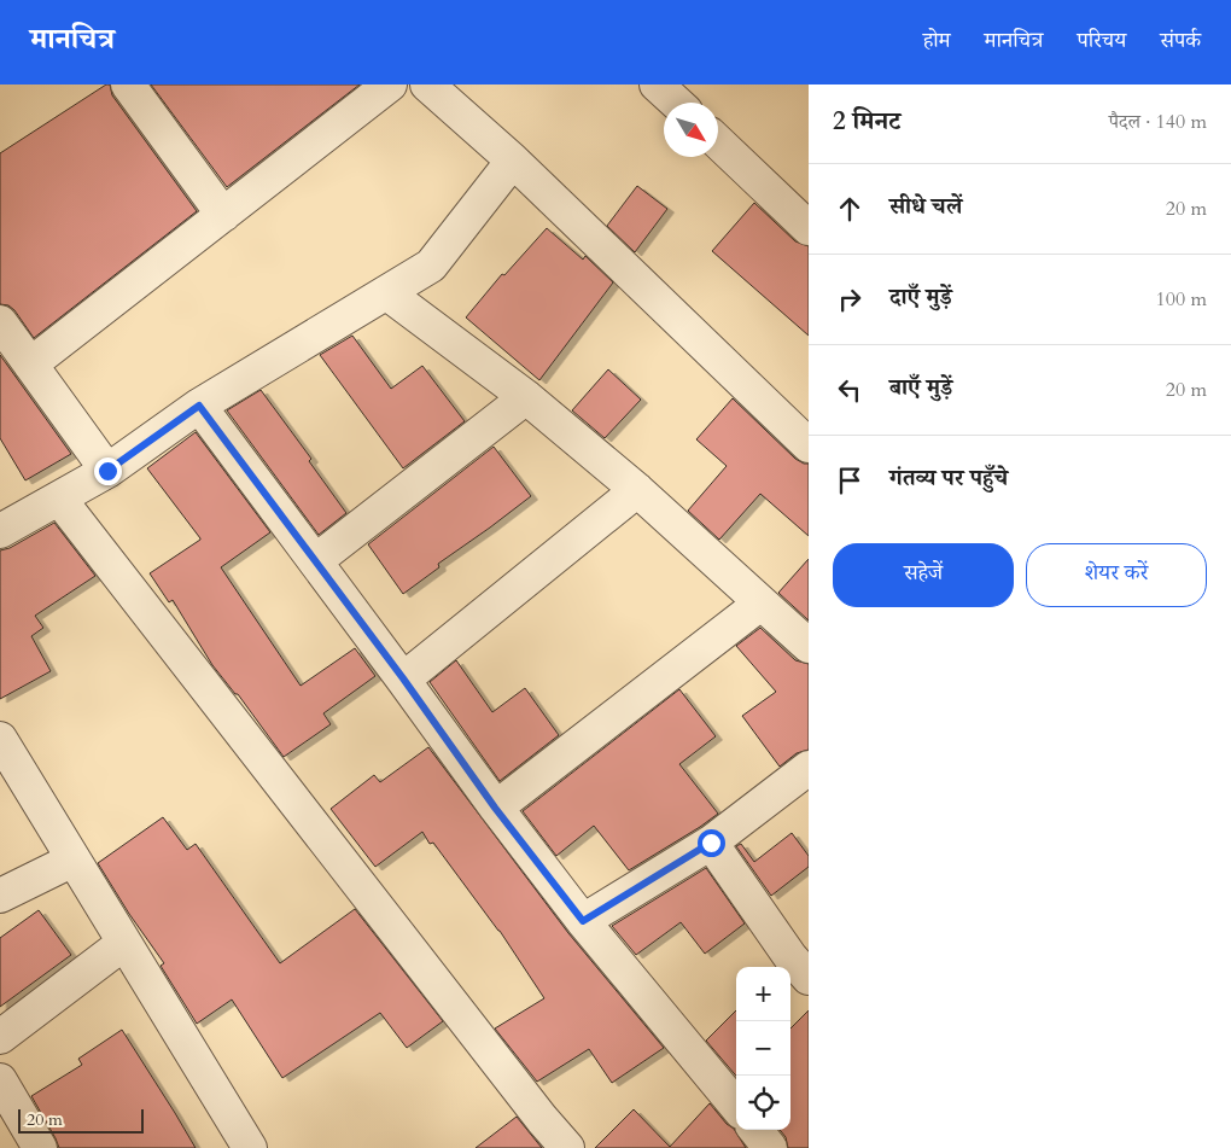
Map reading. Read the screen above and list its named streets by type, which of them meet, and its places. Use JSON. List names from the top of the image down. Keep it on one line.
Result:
{"scale_bar":"20 m","north":"bottom right","page":{"header":"मानचित्र","nav":["होम","मानचित्र","परिचय","संपर्क"],"heading":["2 मिनट","पैदल · 140 m"],"list":[["सीधे चलें","20 m"],["दाएँ मुड़ें","100 m"],["बाएँ मुड़ें","20 m"],"गंतव्य पर पहुँचे"],"buttons":["सहेजें","शेयर करें"],"map_buttons":["+","−"],"scale":"20 m"}}
